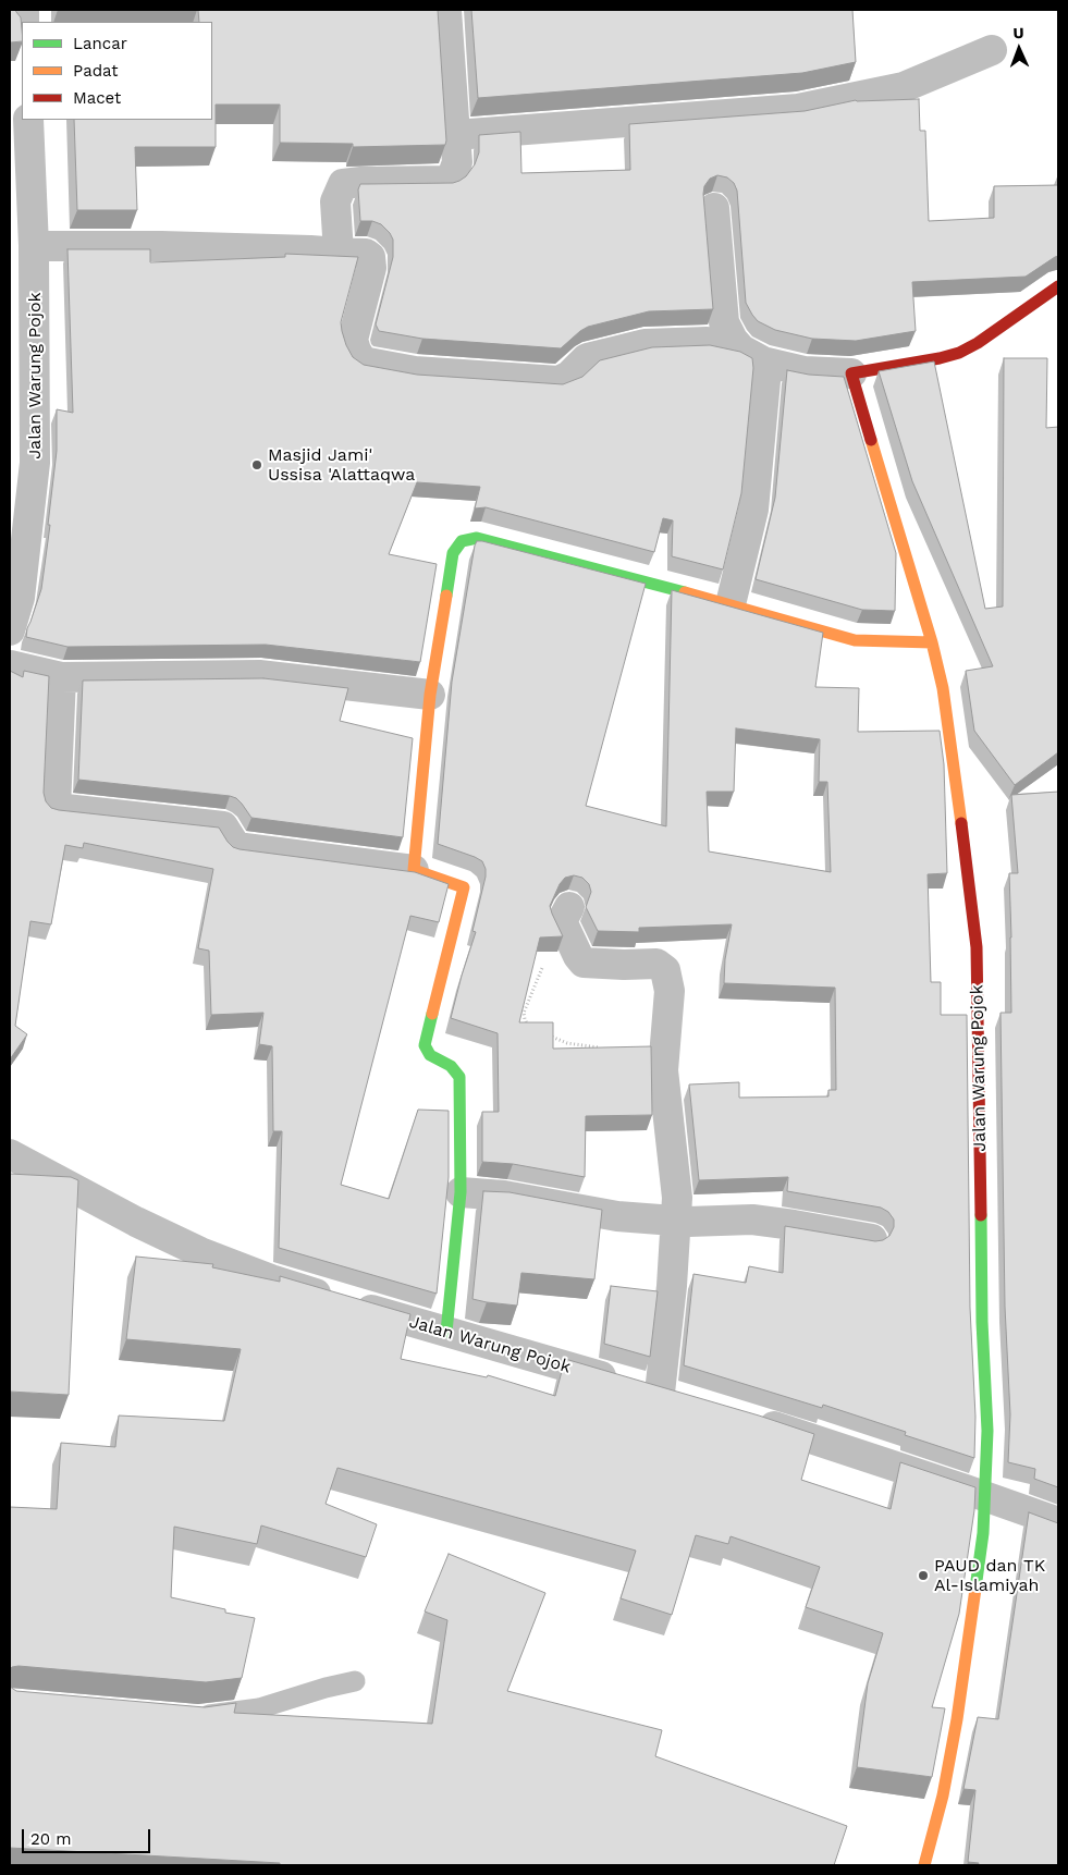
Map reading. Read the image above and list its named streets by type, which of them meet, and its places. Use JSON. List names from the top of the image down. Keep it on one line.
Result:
{"streets":{"street":["Jalan Warung Pojok"]},"places":["Masjid Jami' Ussisa 'Alattaqwa","PAUD dan TK Al-Islamiyah"],"legend":["Lancar","Padat","Macet"],"scale_bar":"20 m","north":"top"}
